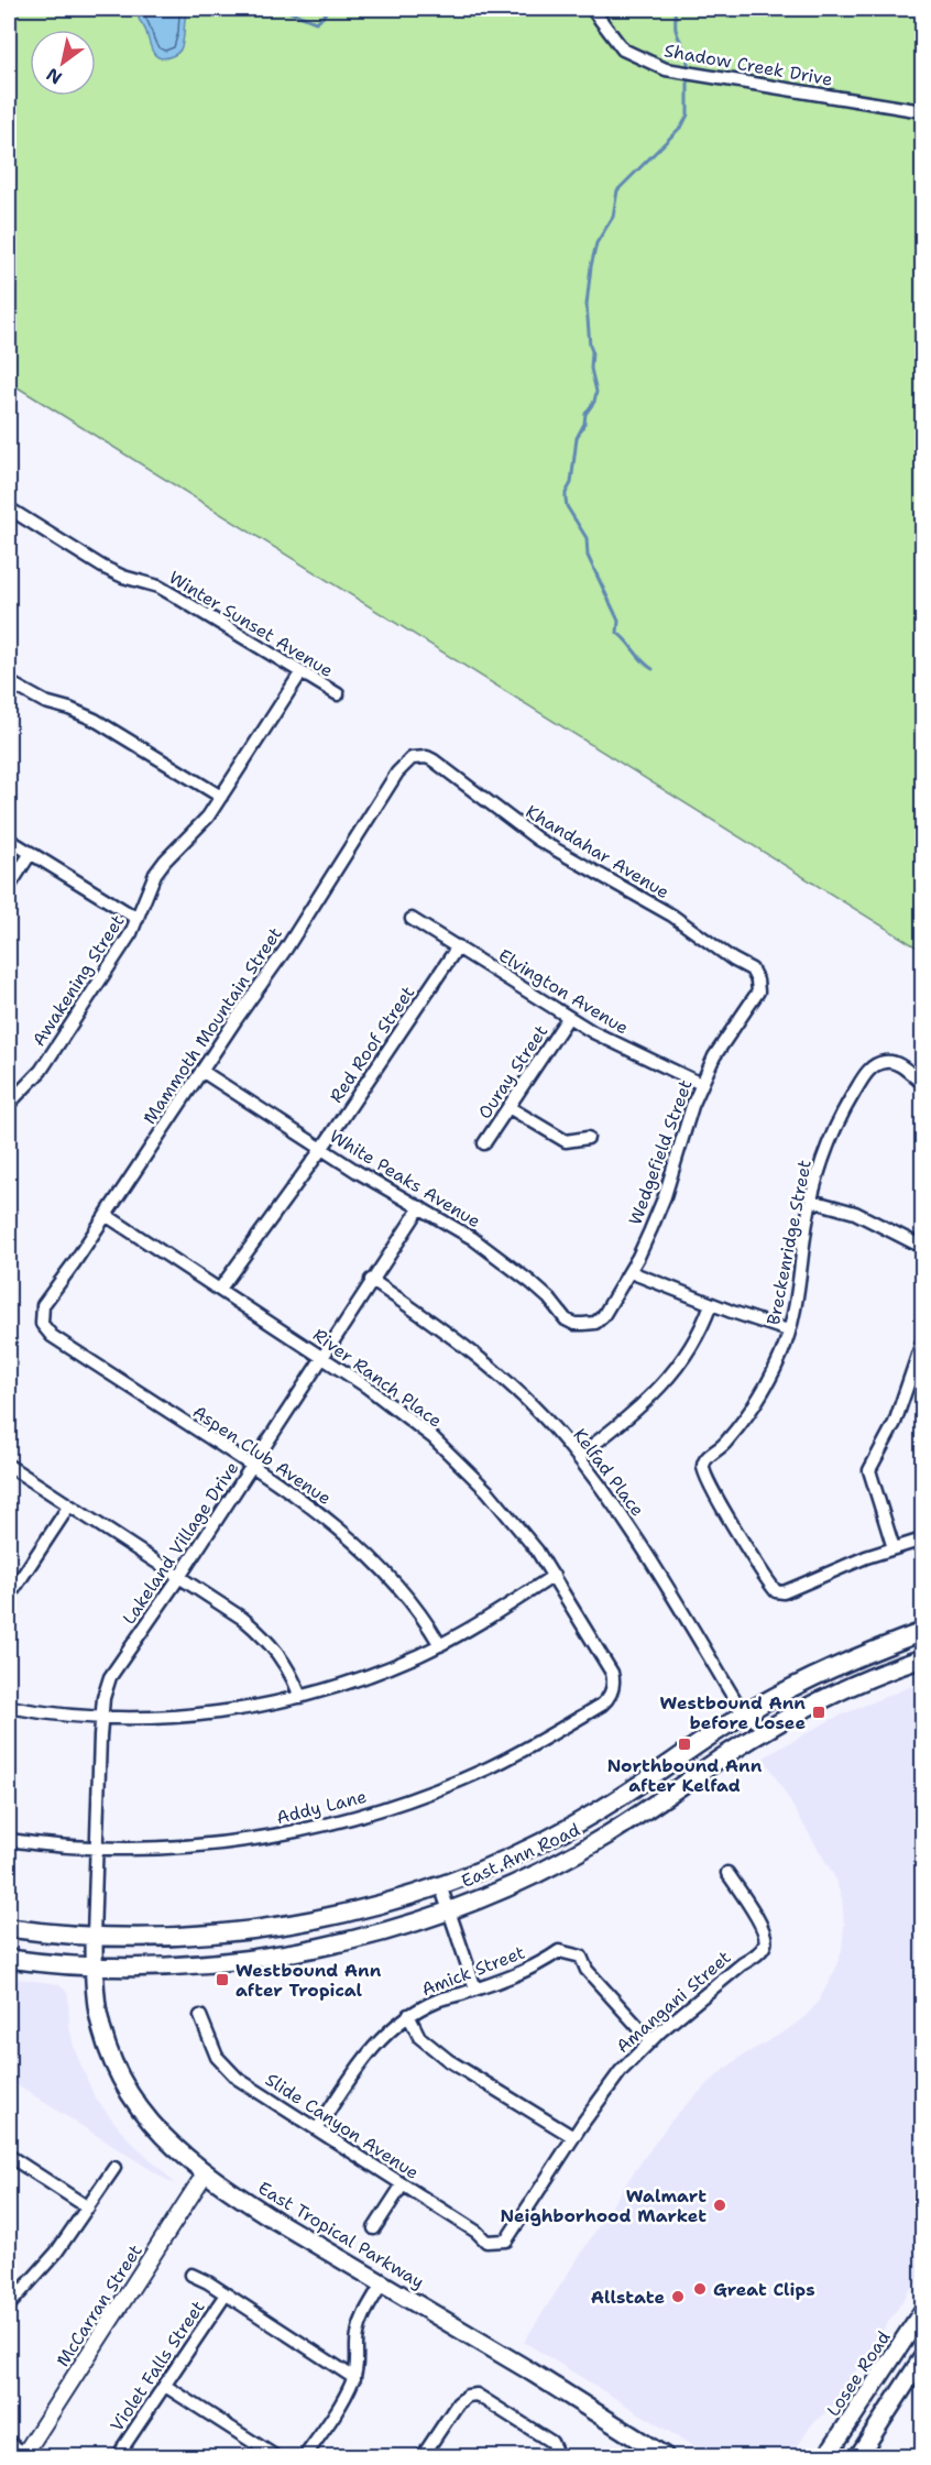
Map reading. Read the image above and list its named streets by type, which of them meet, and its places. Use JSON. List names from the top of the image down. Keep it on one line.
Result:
{"streets":{"main road":["East Ann Road","East Tropical Parkway","Losee Road"],"street":["Shadow Creek Drive","Winter Sunset Avenue","Khandahar Avenue","Awakening Street","Elvington Avenue","Mammoth Mountain Street","Red Roof Street","Ouray Street","Wedgefield Street","White Peaks Avenue","Breckenridge Street","River Ranch Place","Aspen Club Avenue","Kelfad Place","Lakeland Village Drive","Addy Lane","Amick Street","Amangani Street","Slide Canyon Avenue","McCarran Street","Violet Falls Street"]},"crossings":[["Winter Sunset Avenue","Awakening Street"],["Khandahar Avenue","Mammoth Mountain Street"],["Khandahar Avenue","Wedgefield Street"],["Elvington Avenue","Red Roof Street"],["Elvington Avenue","Ouray Street"],["Elvington Avenue","Wedgefield Street"],["Mammoth Mountain Street","White Peaks Avenue"],["Mammoth Mountain Street","River Ranch Place"],["Mammoth Mountain Street","Aspen Club Avenue"],["Red Roof Street","White Peaks Avenue"],["Red Roof Street","River Ranch Place"],["Wedgefield Street","White Peaks Avenue"],["White Peaks Avenue","Lakeland Village Drive"],["River Ranch Place","Lakeland Village Drive"],["River Ranch Place","Addy Lane"],["Aspen Club Avenue","Lakeland Village Drive"],["Kelfad Place","Lakeland Village Drive"],["Kelfad Place","East Ann Road"],["Lakeland Village Drive","Addy Lane"],["Lakeland Village Drive","East Ann Road"],["Lakeland Village Drive","East Tropical Parkway"],["East Ann Road","East Tropical Parkway"],["Amick Street","Amangani Street"],["Amick Street","Slide Canyon Avenue"],["Amangani Street","Slide Canyon Avenue"],["East Tropical Parkway","McCarran Street"]],"places":{"transit":["Westbound Ann before Losee","Northbound Ann after Kelfad","Westbound Ann after Tropical"],"other":["Walmart Neighborhood Market","Great Clips","Allstate"]},"north":"bottom left"}
